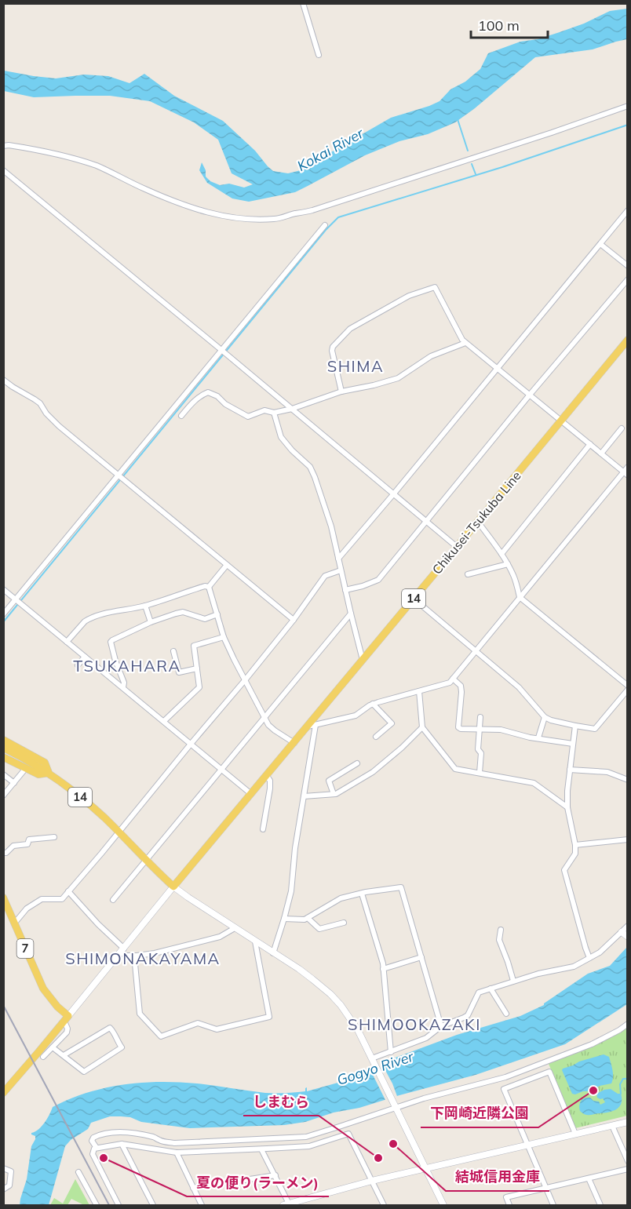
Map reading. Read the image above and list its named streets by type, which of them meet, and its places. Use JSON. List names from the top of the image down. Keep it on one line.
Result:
{"streets":{"main road":["Chikusei-Tsukuba Line","14","7"]},"crossings":[["Chikusei-Tsukuba Line","14"]],"districts":["SHIMA","TSUKAHARA","SHIMONAKAYAMA","SHIMOOKAZAKI"],"water":["Kokai River","Gogyo River"],"places":["下岡崎近隣公園","結城信用金庫","夏の便り(ラーメン)","しまむら"],"scale_bar":"100 m"}
